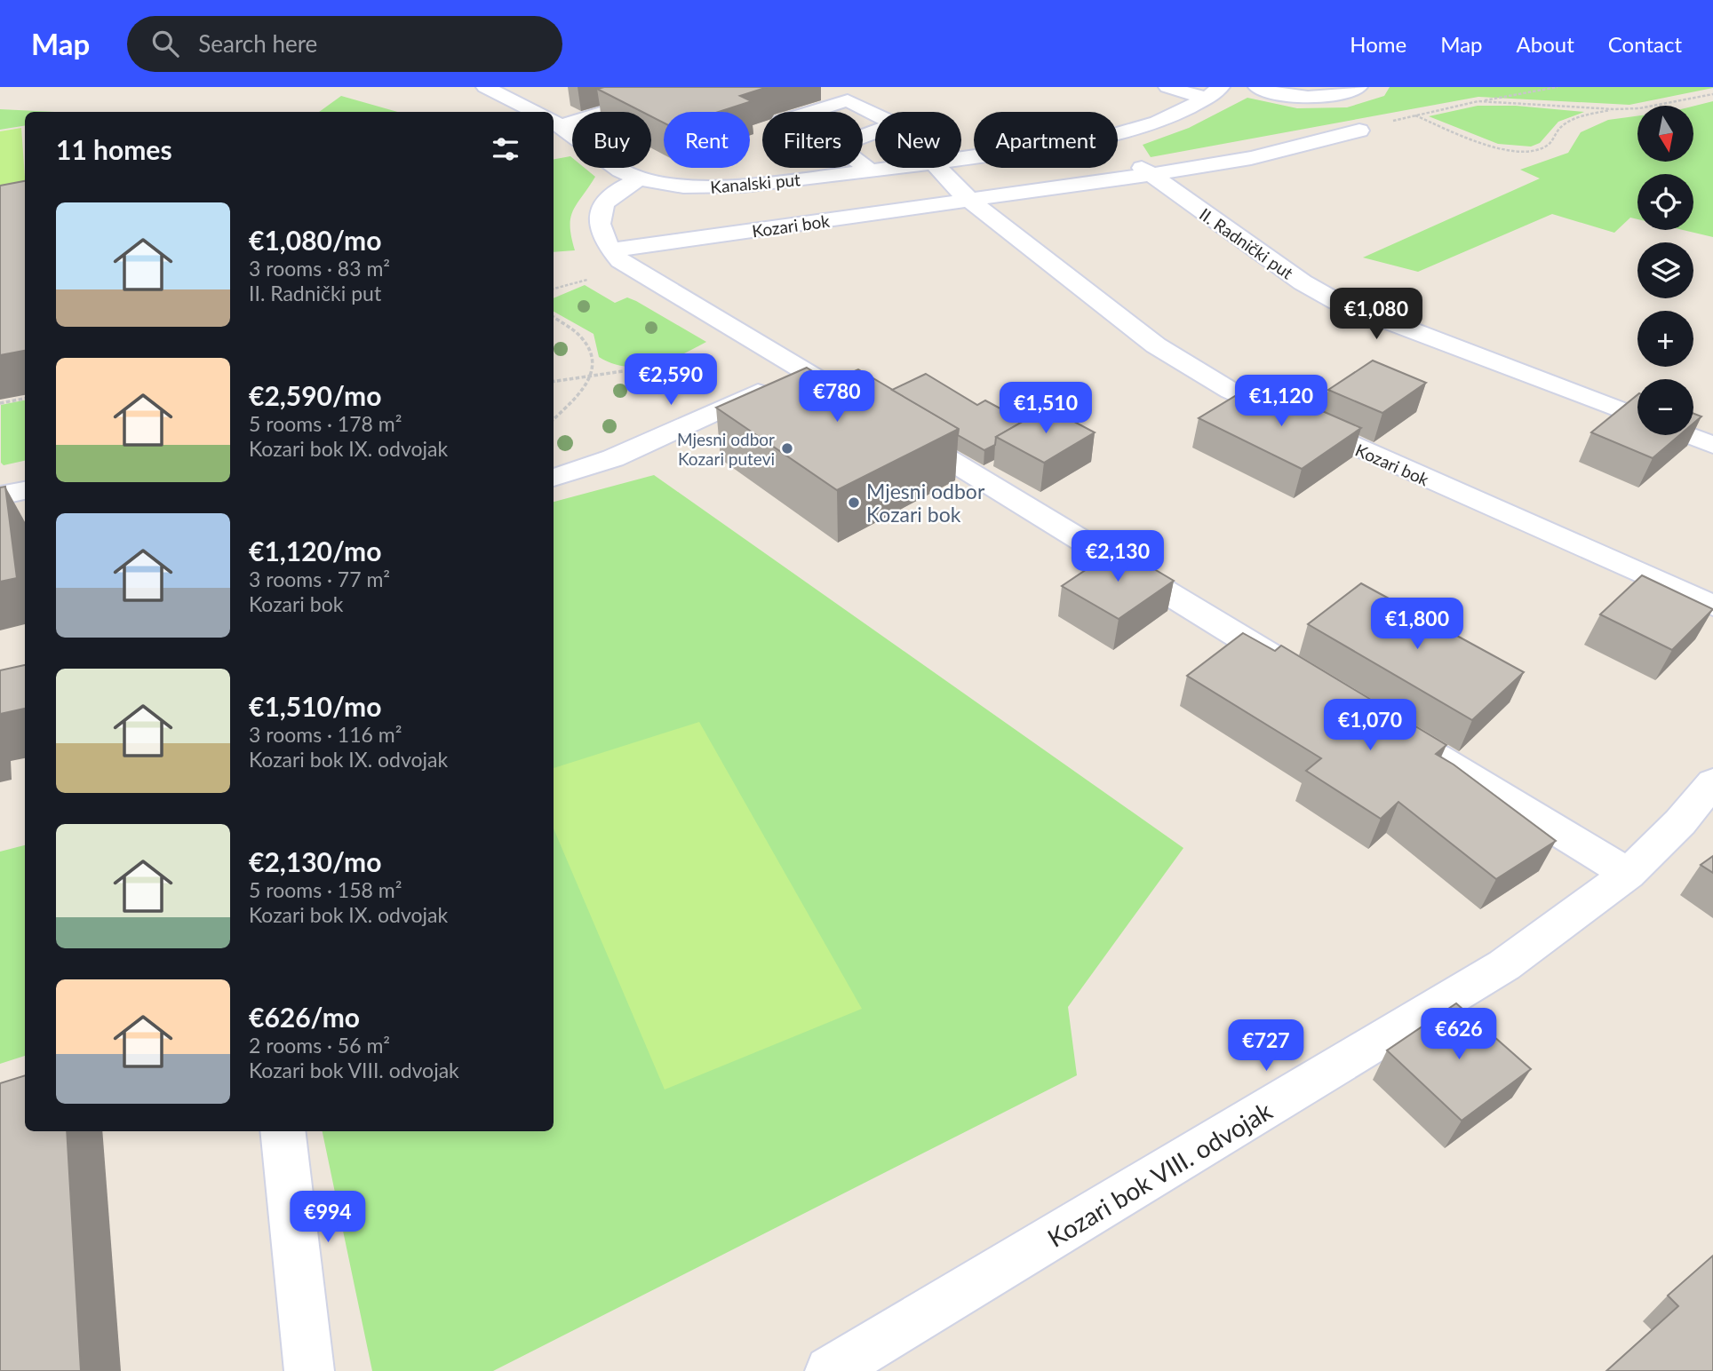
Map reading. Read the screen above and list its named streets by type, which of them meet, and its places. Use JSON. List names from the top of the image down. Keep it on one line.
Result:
{"streets":{"street":["Kanalski put","Kozari bok","II. Radnički put","Kozari bok VIII. odvojak"]},"crossings":[["Kozari bok","II. Radnički put"]],"places":["Mjesni odbor Kozari putevi","Mjesni odbor Kozari bok"],"north":"bottom","page":{"header":"Map","search":"Search here","nav":["Home","Map","About","Contact"],"map_buttons":["+","−"],"chip":["Buy","Rent","Filters","New","Apartment"],"heading":"11 homes","list":[{"name":"€1,080/mo","note":"3 rooms · 83 m² · II. Radnički put"},{"name":"€2,590/mo","note":"5 rooms · 178 m² · Kozari bok IX. odvojak"},{"name":"€1,120/mo","note":"3 rooms · 77 m² · Kozari bok"},{"name":"€1,510/mo","note":"3 rooms · 116 m² · Kozari bok IX. odvojak"},{"name":"€2,130/mo","note":"5 rooms · 158 m² · Kozari bok IX. odvojak"},{"name":"€626/mo","note":"2 rooms · 56 m² · Kozari bok VIII. odvojak"}],"price":["€1,080","€2,590","€780","€1,120","€1,510","€2,130","€1,800","€1,070","€626","€727","€994"]}}
